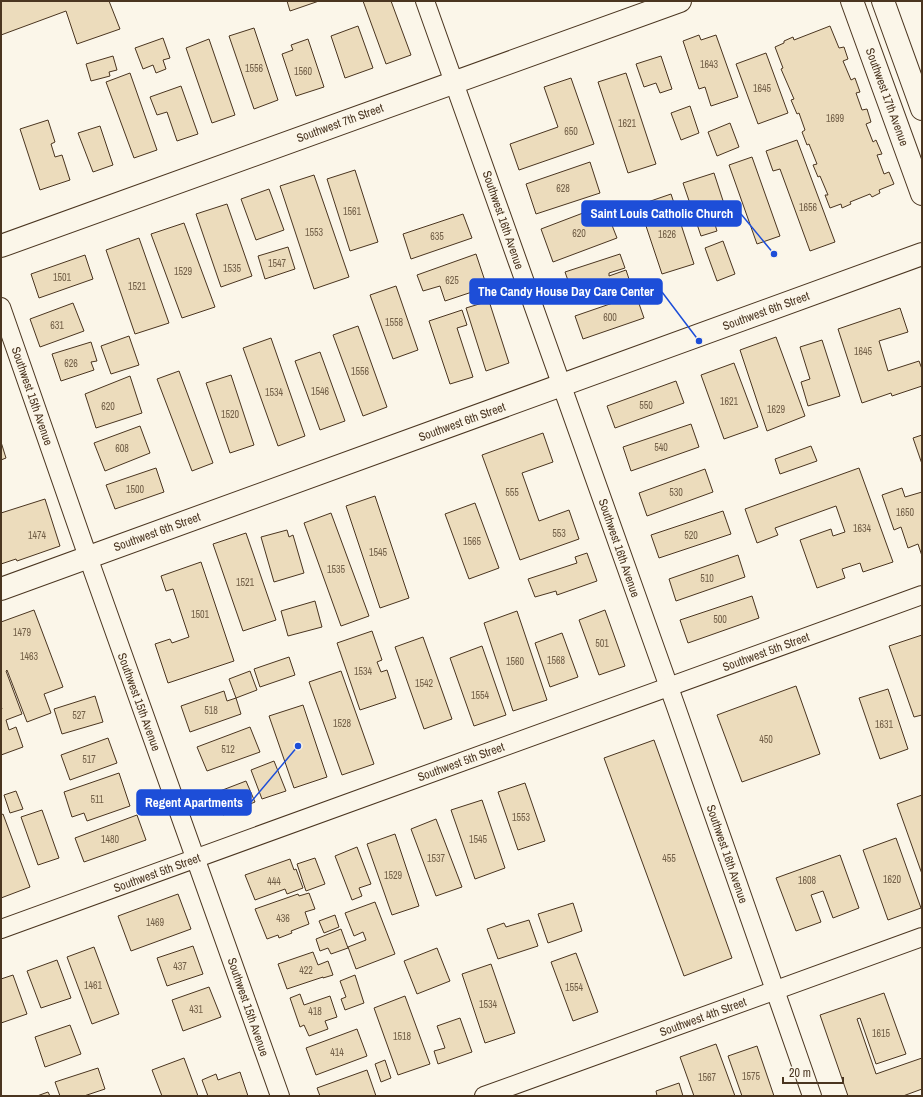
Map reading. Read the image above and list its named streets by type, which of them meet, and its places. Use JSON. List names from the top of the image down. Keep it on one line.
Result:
{"streets":{"main road":["Southwest 17th Avenue","Southwest 7th Street","Southwest 6th Street"],"street":["Southwest 16th Avenue","Southwest 15th Avenue","Southwest 5th Street","Southwest 4th Street"]},"crossings":[["Southwest 7th Street","Southwest 16th Avenue"],["Southwest 16th Avenue","Southwest 6th Street"],["Southwest 16th Avenue","Southwest 5th Street"],["Southwest 16th Avenue","Southwest 4th Street"],["Southwest 6th Street","Southwest 15th Avenue"],["Southwest 15th Avenue","Southwest 5th Street"]],"places":["Saint Louis Catholic Church","The Candy House Day Care Center","Regent Apartments"],"house_numbers":["1643","1556","1560","1645","1699","1621","650","628","1656","1561","1553","620","1626","635","1547","1535","1529","1501","625","1521","600","1558","631","1645","626","1556","1546","1534","1621","550","620","1629","1520","540","608","1500","555","530","1650","1634","553","1474","520","1565","1545","1535","510","1521","1501","500","1479","501","1463","1568","1560","1534","1542","1554","518","527","1528","1631","450","512","517","511","1553","1480","1545","1537","455","1529","1620","1608","444","436","1469","437","422","1461","1554","1534","431","418","1615","1518","414","1575","1567"],"scale_bar":"20 m"}
